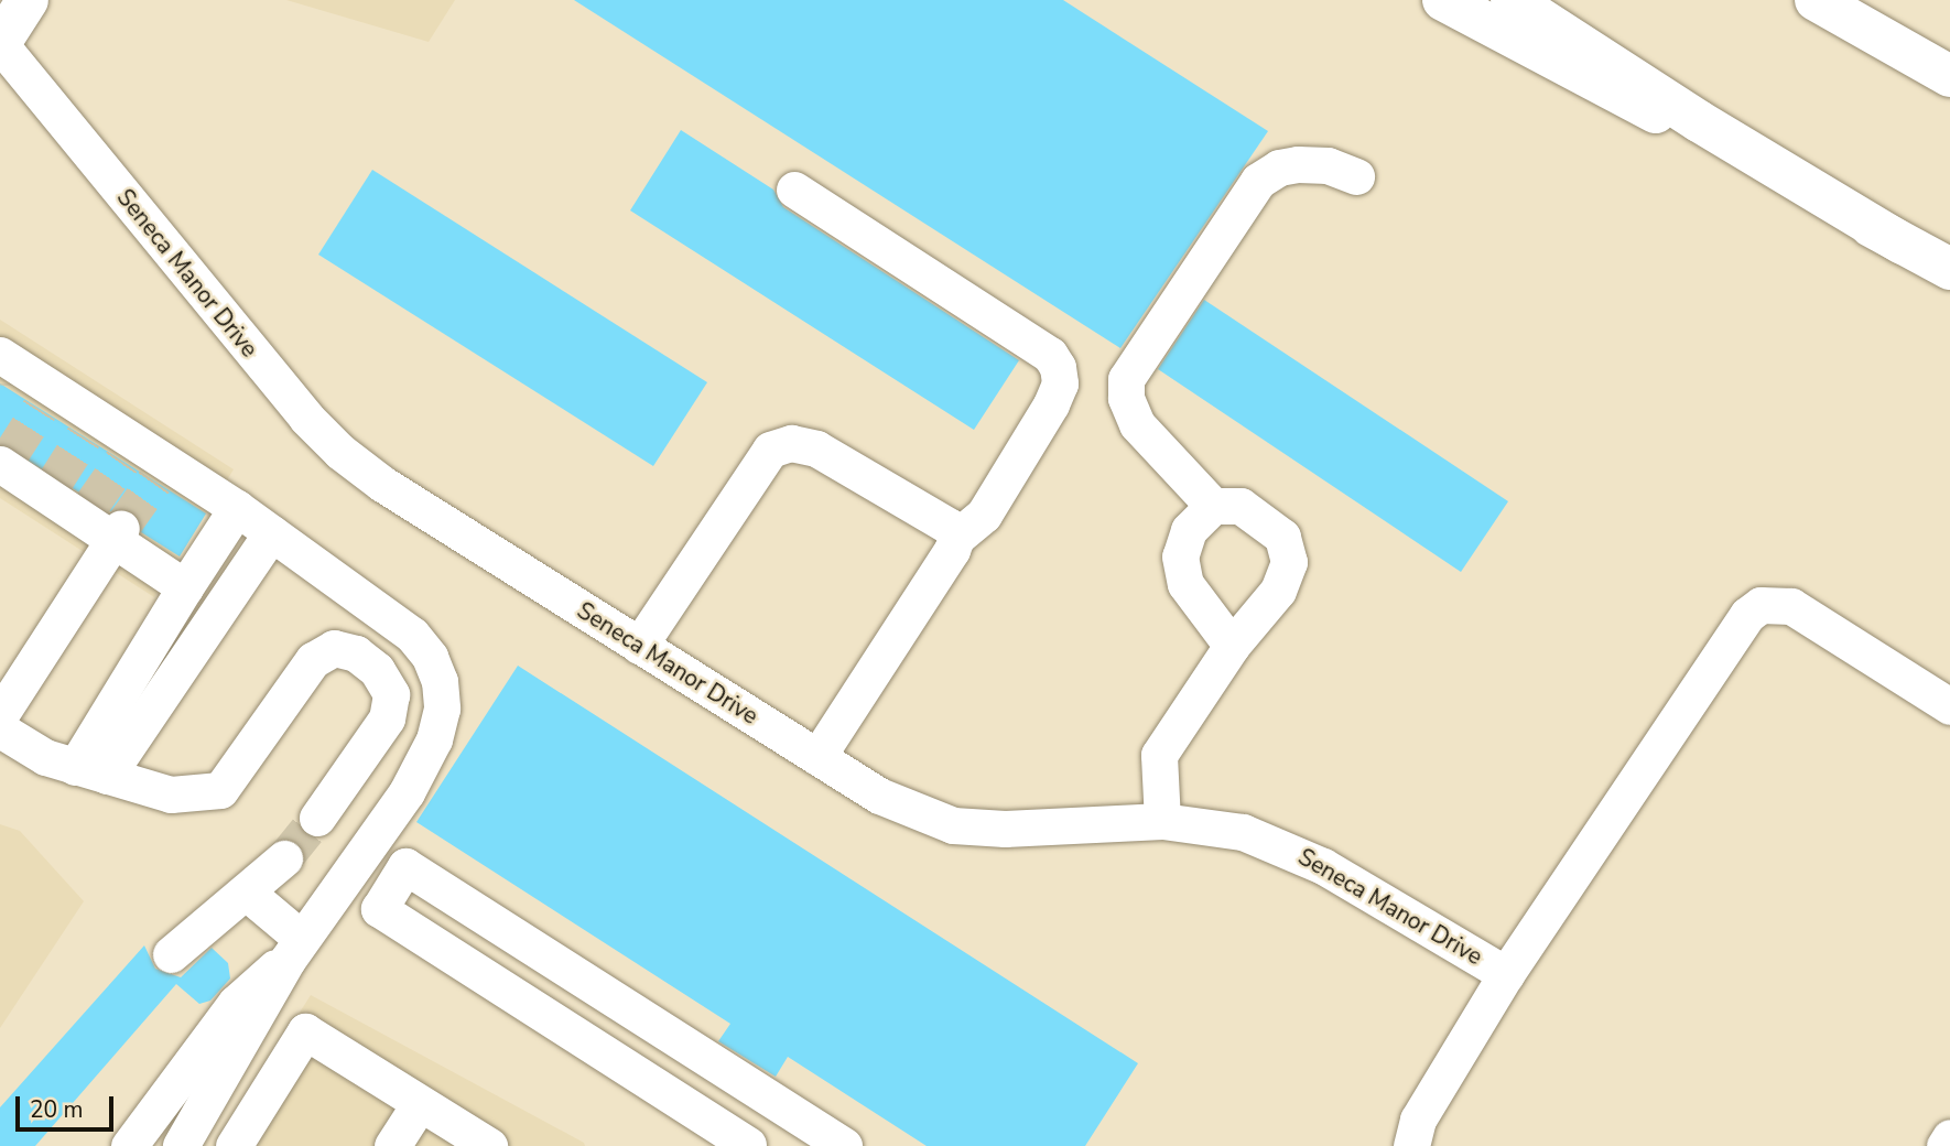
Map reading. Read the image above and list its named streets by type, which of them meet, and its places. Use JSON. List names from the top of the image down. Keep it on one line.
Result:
{"streets":{"street":["Seneca Manor Drive"]},"scale_bar":"20 m"}
